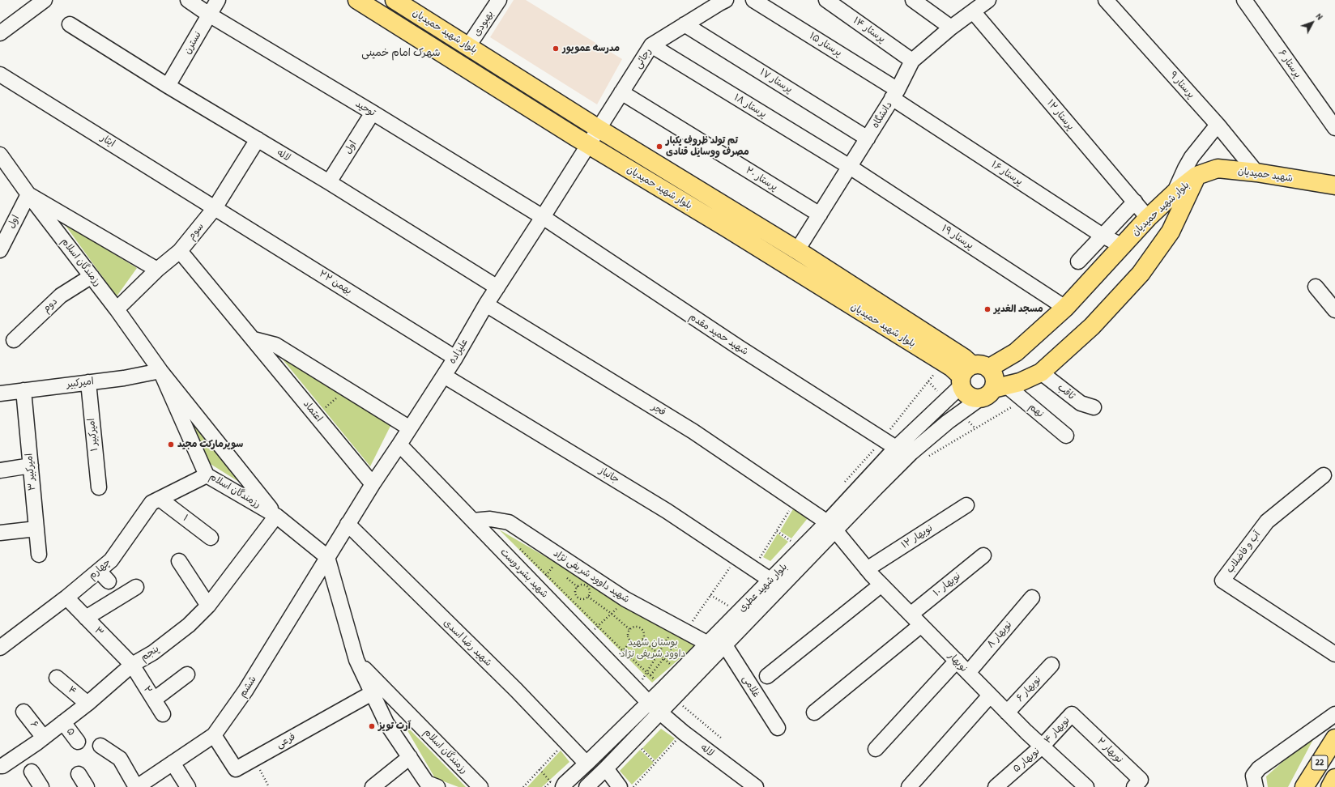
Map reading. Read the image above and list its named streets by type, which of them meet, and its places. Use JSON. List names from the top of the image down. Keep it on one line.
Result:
{"streets":{"main road":["بلوار شهید حمیدیان","شهید حمیدیان","22"],"street":["بهبودی","پرستار ۱۴","نسترن","پرستار ۱۵","رجائی","پرستار ۶","پرستار ۱۷","پرستار ۹","پرستار ۱۸","توحید","دانشگاه","پرستار ۱۲","ایثار","اول","لاله","پرستار ۱۶","پرستار ۲۰","سوم","پرستار ۱۹","رزمندگان اسلام","۲۲ بهمن","دوم","شهید حمید مقدم","علیزاده","امیرکبیر","ثاقب","فجر","نهم","اعتماد","امیرکبیر ۱","امیرکبیر ۳","جانباز","۱","نوبهار ۱۲","آب و فاضلاب","چهارم","شهید بشردوست","شهید داوود شریفی نژاد","نوبهار ۱۰","بلوار شهید عطری","۳","نوبهار ۸","شهید رضا اسدی","پنجم","نوبهار","ششم","غلامی","نوبهار ۶","۲","۴","۶","نوبهار ۴","۵","فرعی","نوبهار ۲","نوبهار ۵"]},"crossings":[["بهبودی","بلوار شهید حمیدیان"],["پرستار ۱۴","دانشگاه"],["بلوار شهید حمیدیان","رجائی"],["بلوار شهید حمیدیان","دانشگاه"],["بلوار شهید حمیدیان","پرستار ۱۲"],["بلوار شهید حمیدیان","پرستار ۱۶"],["بلوار شهید حمیدیان","شهید حمیدیان"],["بلوار شهید حمیدیان","پرستار ۱۹"],["بلوار شهید حمیدیان","علیزاده"],["بلوار شهید حمیدیان","ثاقب"],["بلوار شهید حمیدیان","نهم"],["بلوار شهید حمیدیان","بلوار شهید عطری"],["نسترن","توحید"],["نسترن","لاله"],["پرستار ۱۵","دانشگاه"],["پرستار ۱۵","پرستار ۱۶"],["رجائی","پرستار ۱۷"],["رجائی","پرستار ۱۸"],["رجائی","پرستار ۲۰"],["رجائی","علیزاده"],["پرستار ۱۷","دانشگاه"],["پرستار ۹","شهید حمیدیان"],["پرستار ۱۸","دانشگاه"],["پرستار ۱۸","پرستار ۱۹"],["توحید","اول"],["توحید","شهید حمید مقدم"],["توحید","علیزاده"],["دانشگاه","پرستار ۱۲"],["دانشگاه","پرستار ۱۶"],["دانشگاه","پرستار ۲۰"],["دانشگاه","پرستار ۱۹"],["ایثار","سوم"],["ایثار","۲۲ بهمن"],["اول","لاله"],["اول","رزمندگان اسلام"],["لاله","سوم"],["لاله","علیزاده"],["لاله","شهید بشردوست"],["لاله","بلوار شهید عطری"],["سوم","رزمندگان اسلام"],["سوم","۲۲ بهمن"],["سوم","اعتماد"],["رزمندگان اسلام","دوم"],["رزمندگان اسلام","علیزاده"],["رزمندگان اسلام","امیرکبیر"],["رزمندگان اسلام","چهارم"],["رزمندگان اسلام","پنجم"],["رزمندگان اسلام","ششم"],["رزمندگان اسلام","فرعی"],["۲۲ بهمن","علیزاده"],["شهید حمید مقدم","علیزاده"],["شهید حمید مقدم","بلوار شهید عطری"],["علیزاده","فجر"],["علیزاده","اعتماد"],["علیزاده","جانباز"],["علیزاده","شهید بشردوست"],["علیزاده","شهید رضا اسدی"],["علیزاده","ششم"],["امیرکبیر","امیرکبیر ۱"],["امیرکبیر","امیرکبیر ۳"],["فجر","بلوار شهید عطری"],["فجر","نوبهار"],["نهم","بلوار شهید عطری"],["جانباز","بلوار شهید عطری"],["۱","چهارم"],["نوبهار ۱۲","نوبهار"],["چهارم","۳"],["شهید بشردوست","شهید داوود شریفی نژاد"],["شهید بشردوست","بلوار شهید عطری"],["شهید داوود شریفی نژاد","بلوار شهید عطری"],["نوبهار ۱۰","نوبهار"],["بلوار شهید عطری","شهید رضا اسدی"],["بلوار شهید عطری","نوبهار"],["بلوار شهید عطری","غلامی"],["۳","پنجم"],["۳","۲"],["نوبهار ۸","نوبهار"],["پنجم","۲"],["پنجم","۴"],["پنجم","۶"],["پنجم","۵"],["نوبهار","نوبهار ۶"],["نوبهار","نوبهار ۴"],["نوبهار","نوبهار ۵"],["ششم","فرعی"],["نوبهار ۴","نوبهار ۲"],["نوبهار ۴","نوبهار ۵"]],"districts":["شهرک امام خمینی"],"parks":["بوستان شهید داوود شریفی نژاد"],"places":["مدرسه عموپور","تم تولد ظروف یکبار مصرف ووسایل قنادی","مسجد الغدیر","سوپرمارکت مجید","آرت تویز"],"north":"top right"}
